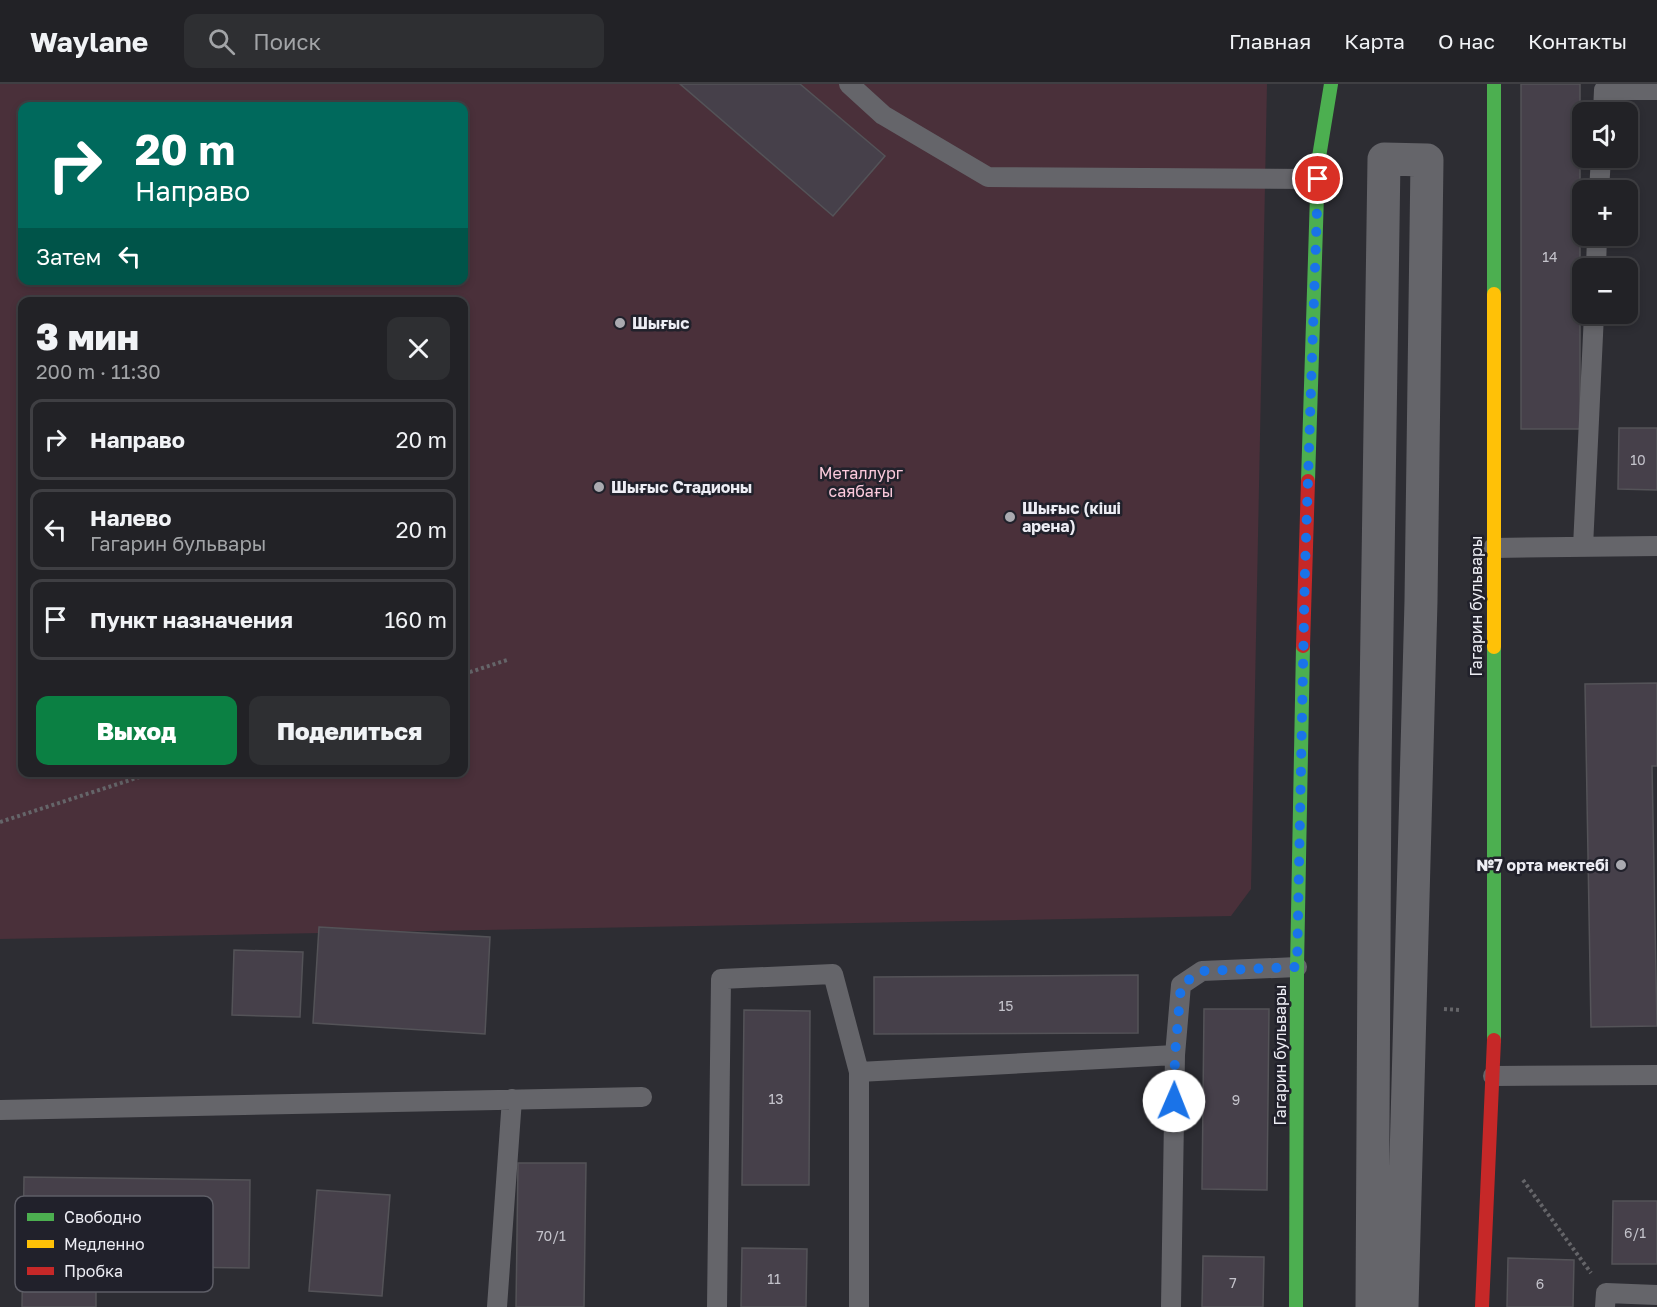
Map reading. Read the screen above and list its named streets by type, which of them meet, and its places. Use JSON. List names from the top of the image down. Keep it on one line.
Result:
{"streets":{"main road":["Гагарин бульвары"]},"parks":["Металлург саябағы"],"places":["Шығыс","Шығыс Стадионы","Шығыс (кіші арена)","№7 орта мектебі"],"house_numbers":["14","10","15","13","9","6/1","70/1","11","7","6"],"legend":["Свободно","Медленно","Пробка"],"page":{"header":"Waylane","search":"Поиск","nav":["Главная","Карта","О нас","Контакты"],"map_buttons":["+","−"],"turn":["20 m","Направо"],"then":"Затем","heading":["3 мин","200 m · 11:30"],"list":[{"name":"Направо","value":"20 m"},{"name":"Налево","note":"Гагарин бульвары","value":"20 m"},{"name":"Пункт назначения","value":"160 m"}],"buttons":["Выход","Поделиться"]}}
